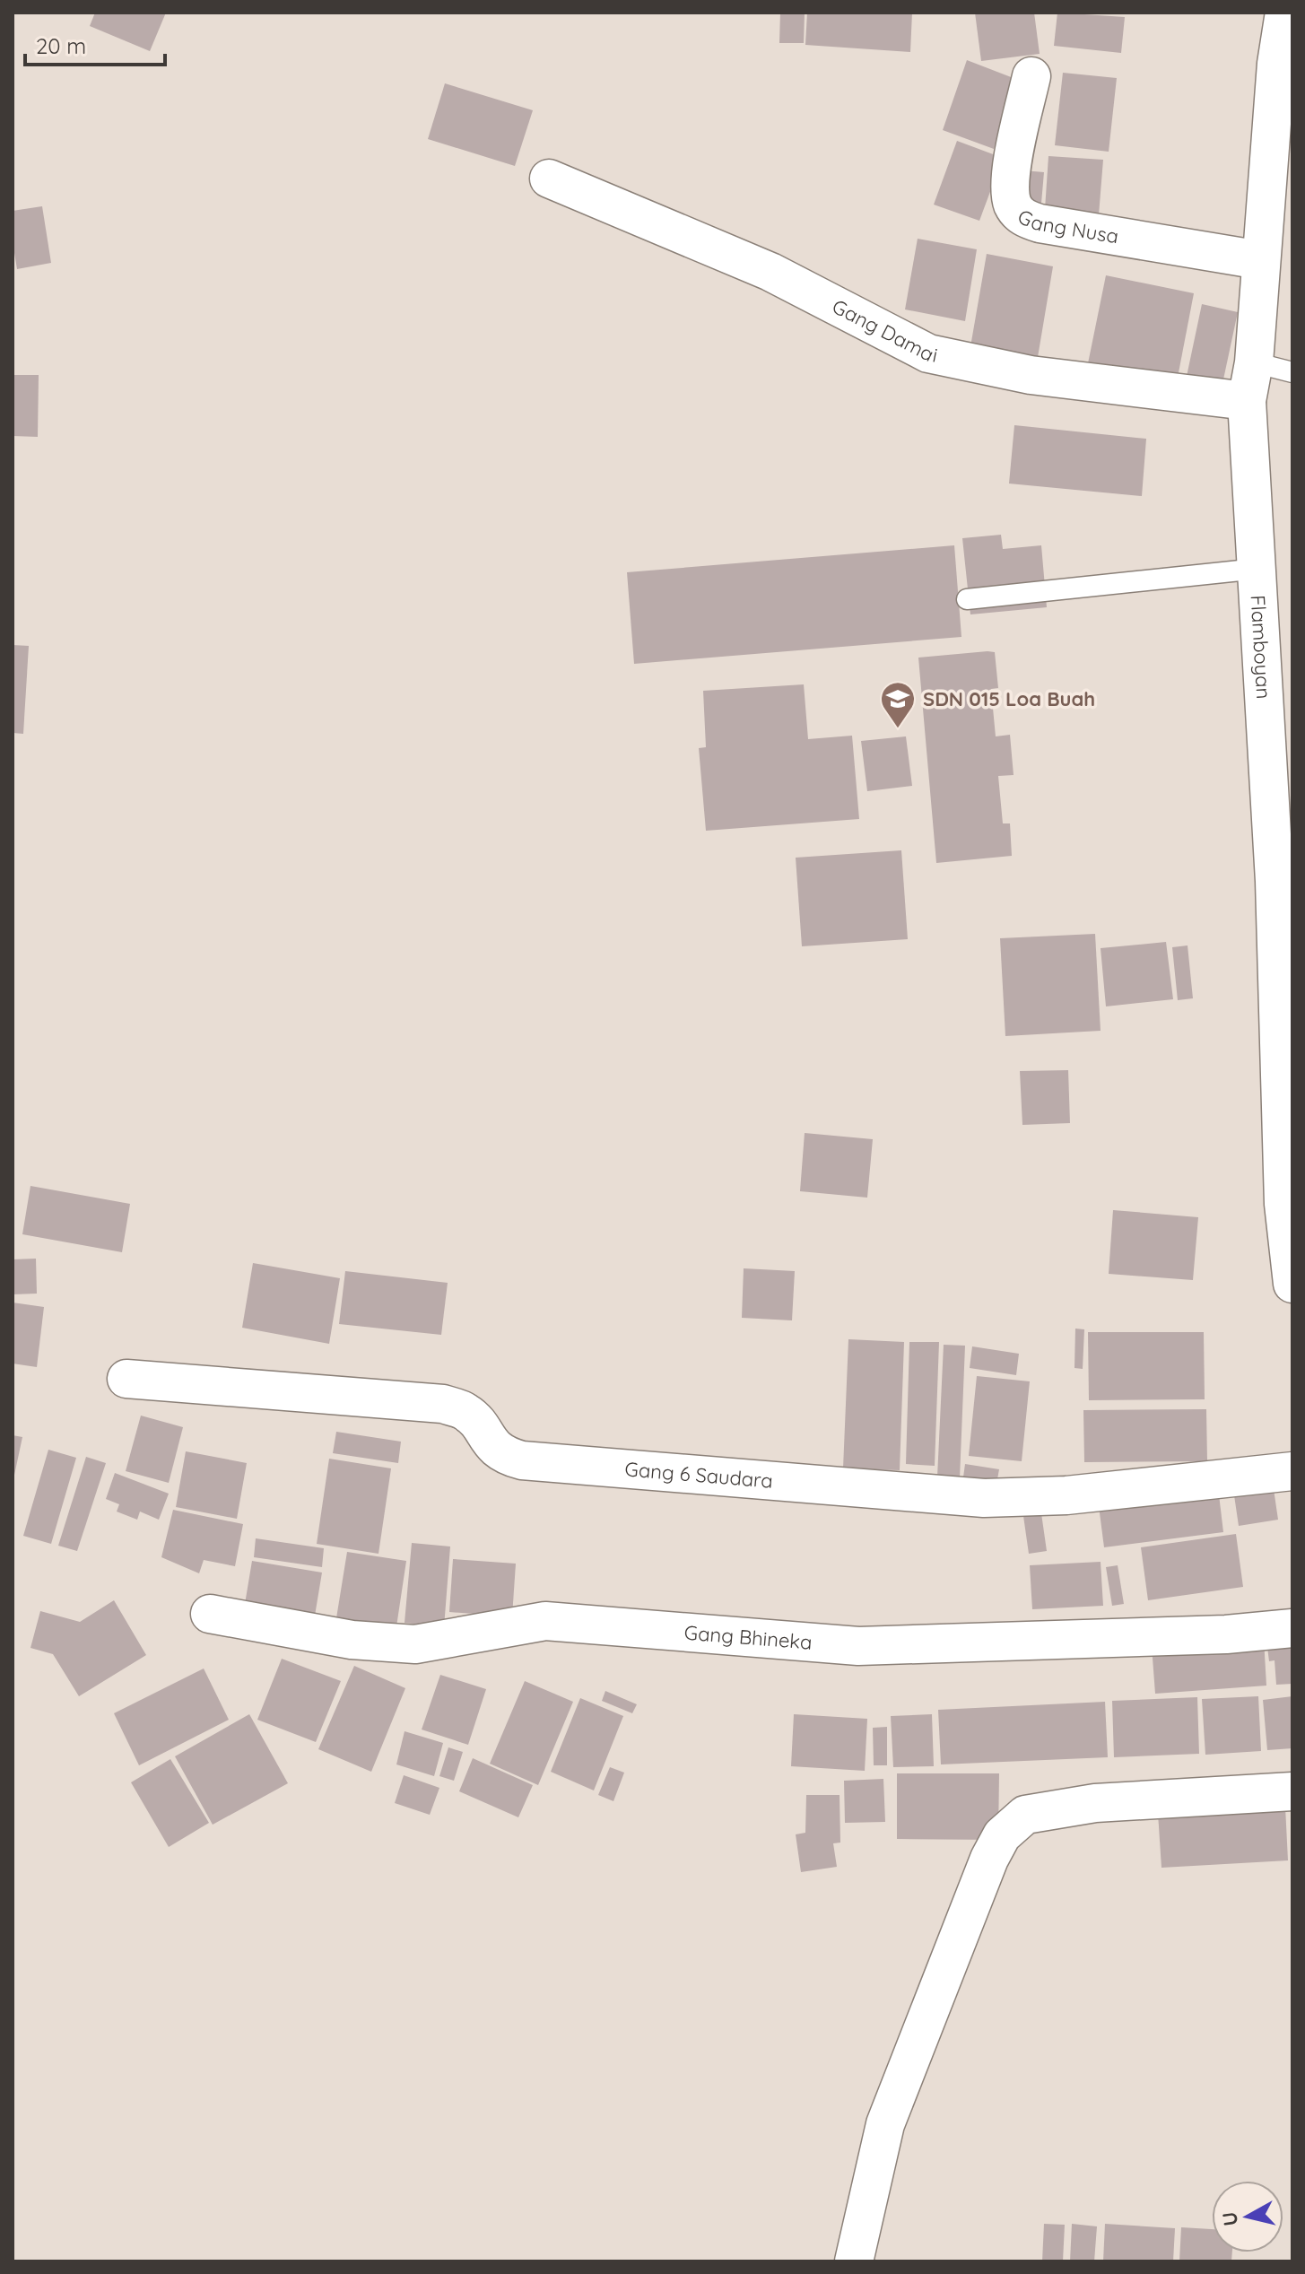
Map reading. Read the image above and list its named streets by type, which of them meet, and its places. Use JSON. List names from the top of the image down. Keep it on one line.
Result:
{"streets":{"street":["Gang Nusa","Gang Damai","Flamboyan","Gang 6 Saudara","Gang Bhineka"]},"crossings":[["Gang Nusa","Flamboyan"],["Gang Damai","Flamboyan"]],"places":{"school or university":["SDN 015 Loa Buah"]},"scale_bar":"20 m","north":"left"}
